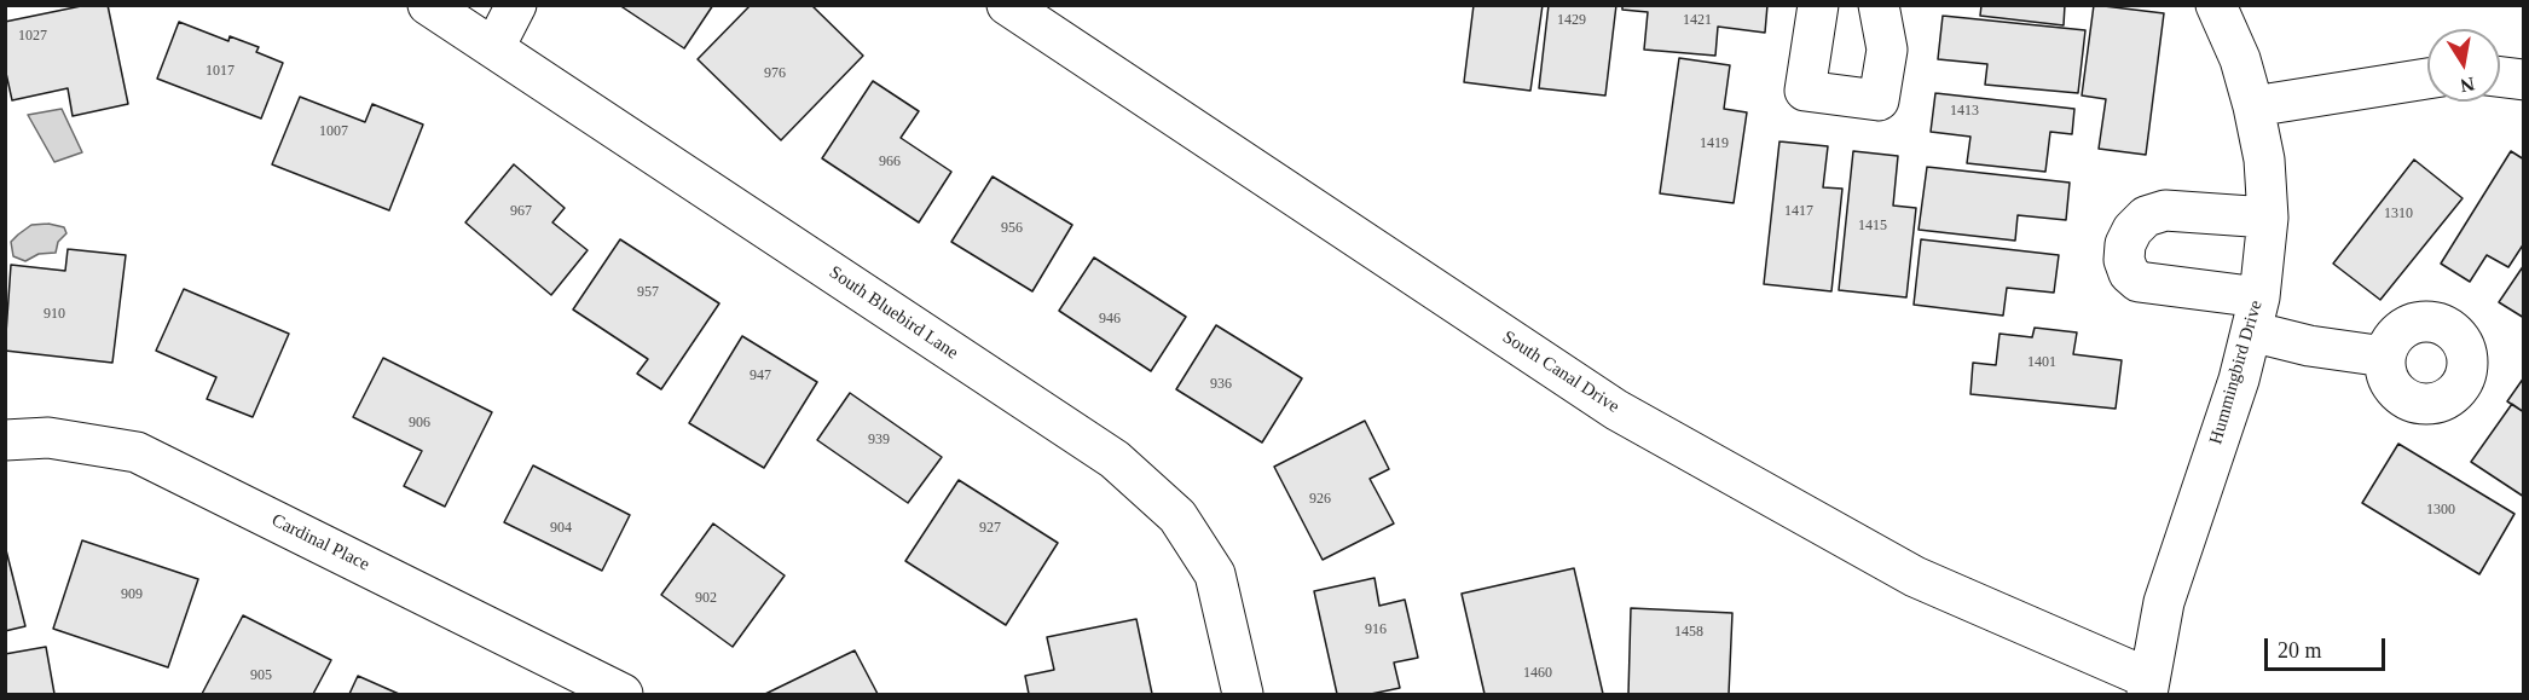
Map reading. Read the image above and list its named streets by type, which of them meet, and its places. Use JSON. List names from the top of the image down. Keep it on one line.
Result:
{"streets":{"street":["South Bluebird Lane","South Canal Drive","Hummingbird Drive","Cardinal Place"]},"crossings":[["South Canal Drive","Hummingbird Drive"]],"house_numbers":["1429","1421","1027","1017","976","1413","1007","1419","966","967","1417","1310","1415","956","957","910","946","1401","947","936","906","939","926","1300","904","927","909","902","916","1458","1460","905"],"scale_bar":"20 m","north":"bottom"}
